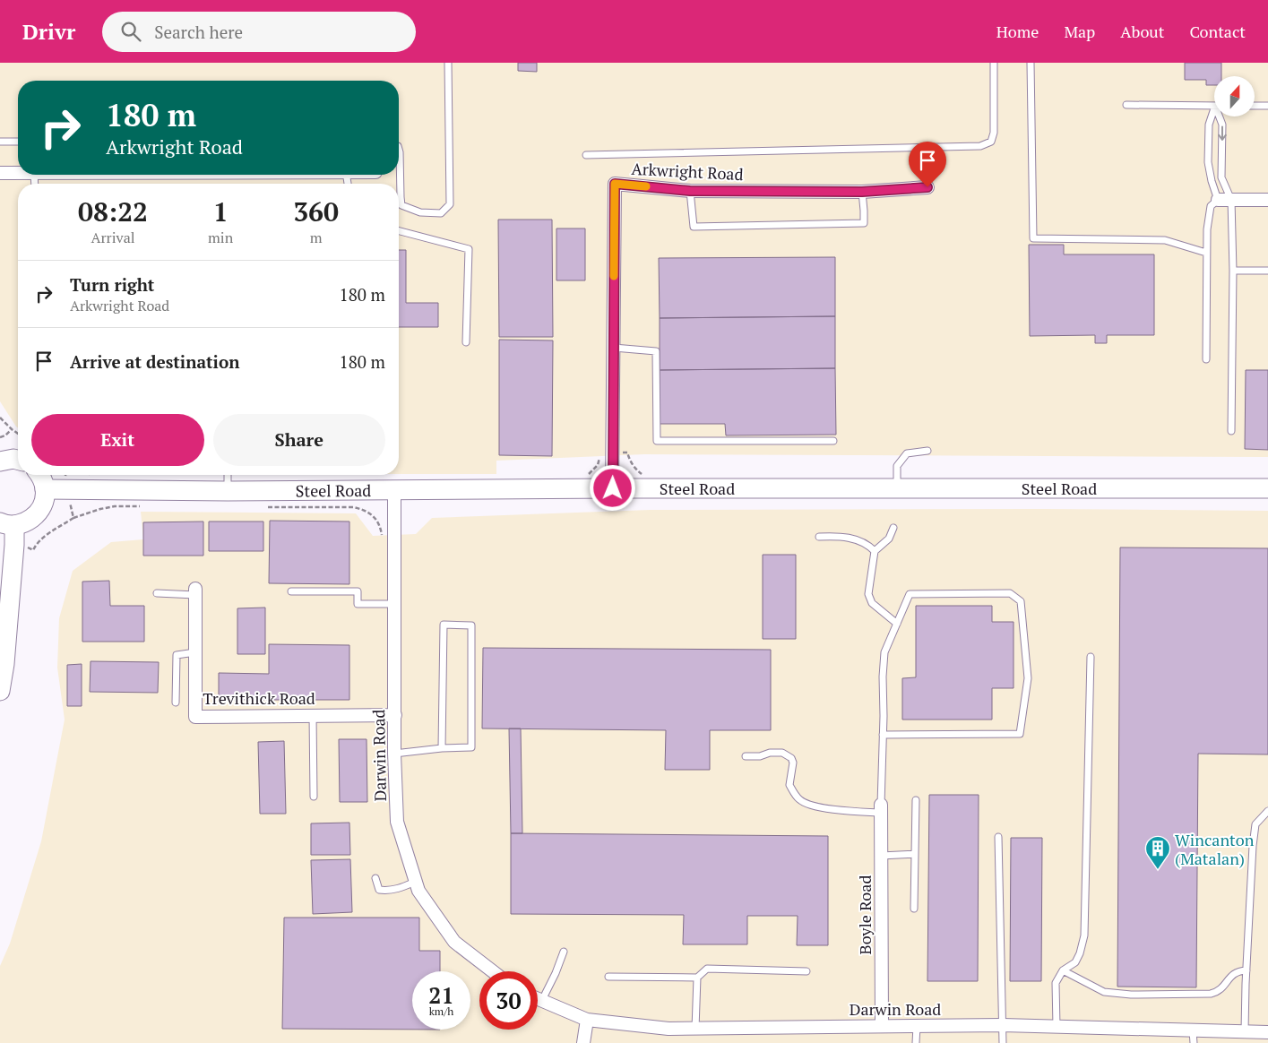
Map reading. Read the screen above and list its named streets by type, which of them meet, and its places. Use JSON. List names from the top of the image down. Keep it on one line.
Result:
{"streets":{"main road":["Steel Road"],"street":["Arkwright Road","Trevithick Road","Darwin Road","Boyle Road"]},"crossings":[["Arkwright Road","Steel Road"],["Steel Road","Darwin Road"],["Trevithick Road","Darwin Road"],["Darwin Road","Boyle Road"]],"places":{"building":["Wincanton (Matalan)"]},"north":"top","page":{"header":"Drivr","search":"Search here","nav":["Home","Map","About","Contact"],"turn":["180 m","Arkwright Road"],"eta":["08:22","Arrival","1","min","360","m"],"list":[{"name":"Turn right","note":"Arkwright Road","value":"180 m"},{"name":"Arrive at destination","value":"180 m"}],"buttons":["Exit","Share"],"speed":"21 km/h","limit":"30"}}
